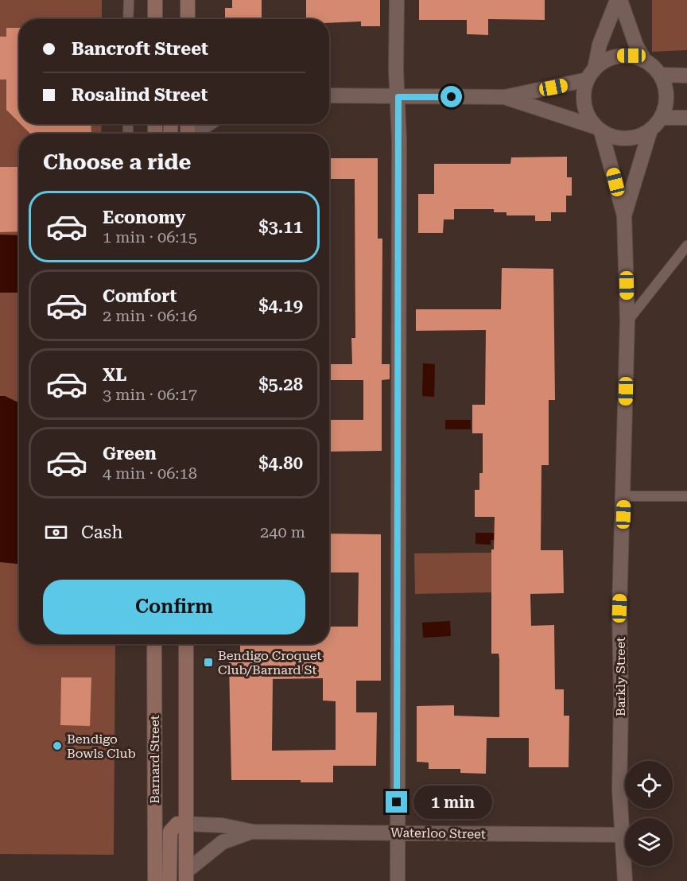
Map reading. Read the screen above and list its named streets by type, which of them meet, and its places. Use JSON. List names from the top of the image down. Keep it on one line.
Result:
{"streets":{"main road":["Barnard Street"],"street":["Barkly Street","Waterloo Street"]},"crossings":[["Barkly Street","Waterloo Street"]],"places":{"transit":["Bendigo Croquet Club/Barnard St"],"other":["Bendigo Bowls Club"]},"page":{"banner":["Bancroft Street","Rosalind Street"],"heading":"Choose a ride","list":[{"name":"Economy","note":"1 min · 06:15","value":"$3.11"},{"name":"Comfort","note":"2 min · 06:16","value":"$4.19"},{"name":"XL","note":"3 min · 06:17","value":"$5.28"},{"name":"Green","note":"4 min · 06:18","value":"$4.80"}],"pay":["Cash","240 m"],"buttons":"Confirm","bubble":"1 min"}}
